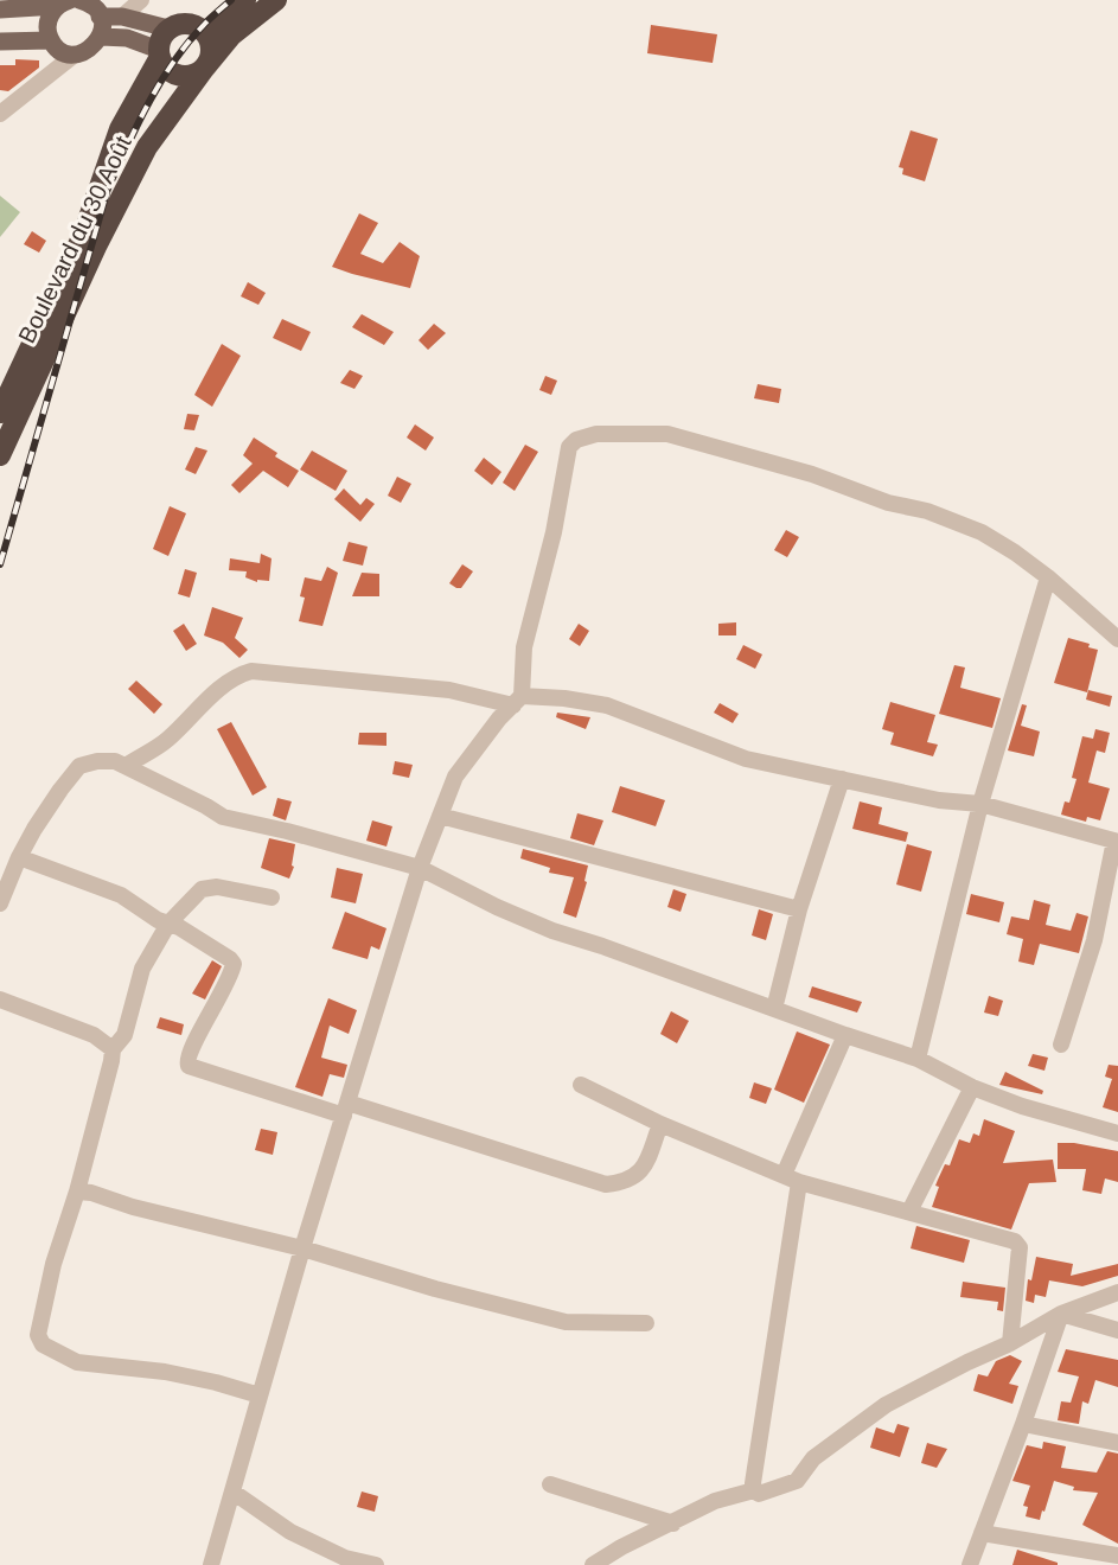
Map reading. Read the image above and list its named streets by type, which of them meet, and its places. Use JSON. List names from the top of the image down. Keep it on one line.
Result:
{"streets":{"highway":["Boulevard du 30 Août"]}}
